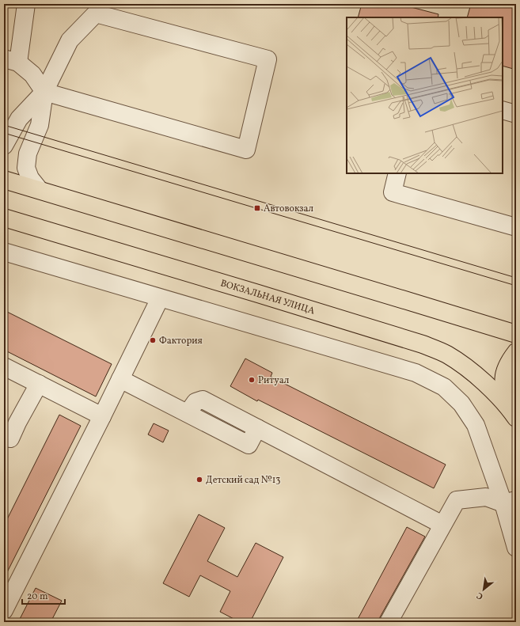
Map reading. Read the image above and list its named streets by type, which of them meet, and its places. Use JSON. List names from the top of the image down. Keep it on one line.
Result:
{"streets":{"main road":["ВОКЗАЛЬНАЯ УЛИЦА"]},"places":{"transit":["Автовокзал"],"other":["Фактория","Ритуал","Детский сад №13"]},"scale_bar":"20 m","north":"bottom left"}
